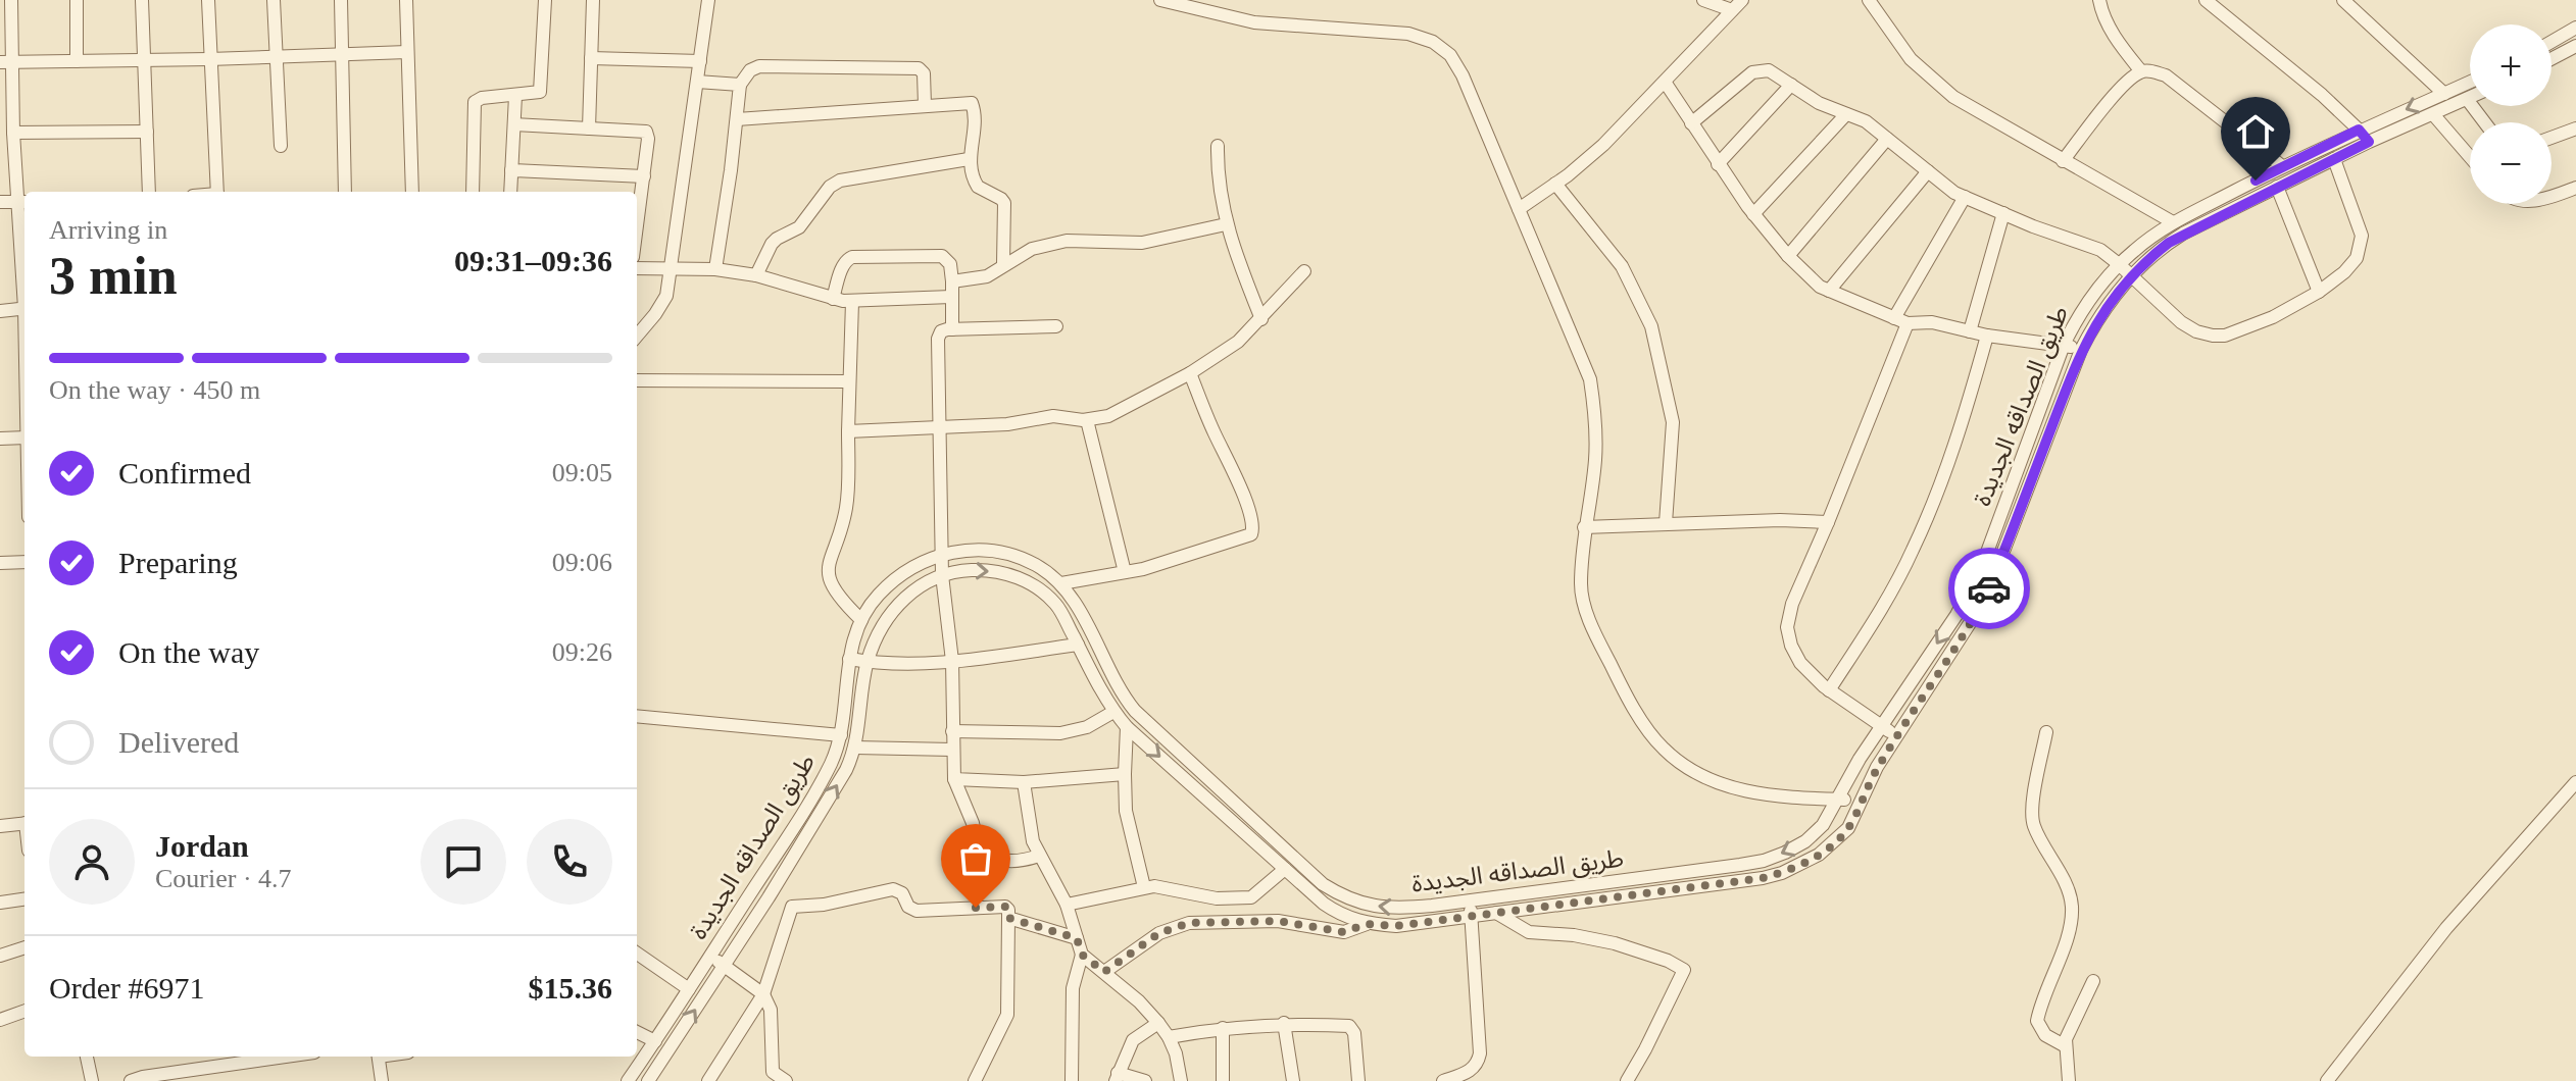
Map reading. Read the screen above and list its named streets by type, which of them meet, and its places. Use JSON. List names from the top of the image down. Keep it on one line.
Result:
{"streets":{"street":["طريق الصداقه الجديدة"]},"page":{"map_buttons":["+","−"],"heading":["3 min","Arriving in","09:31–09:36"],"panel":["Jordan","Courier · 4.7","Order #6971","$15.36"],"bar":"On the way · 450 m","list":[["Confirmed","09:05"],["Preparing","09:06"],["On the way","09:26"],"Delivered"]}}
